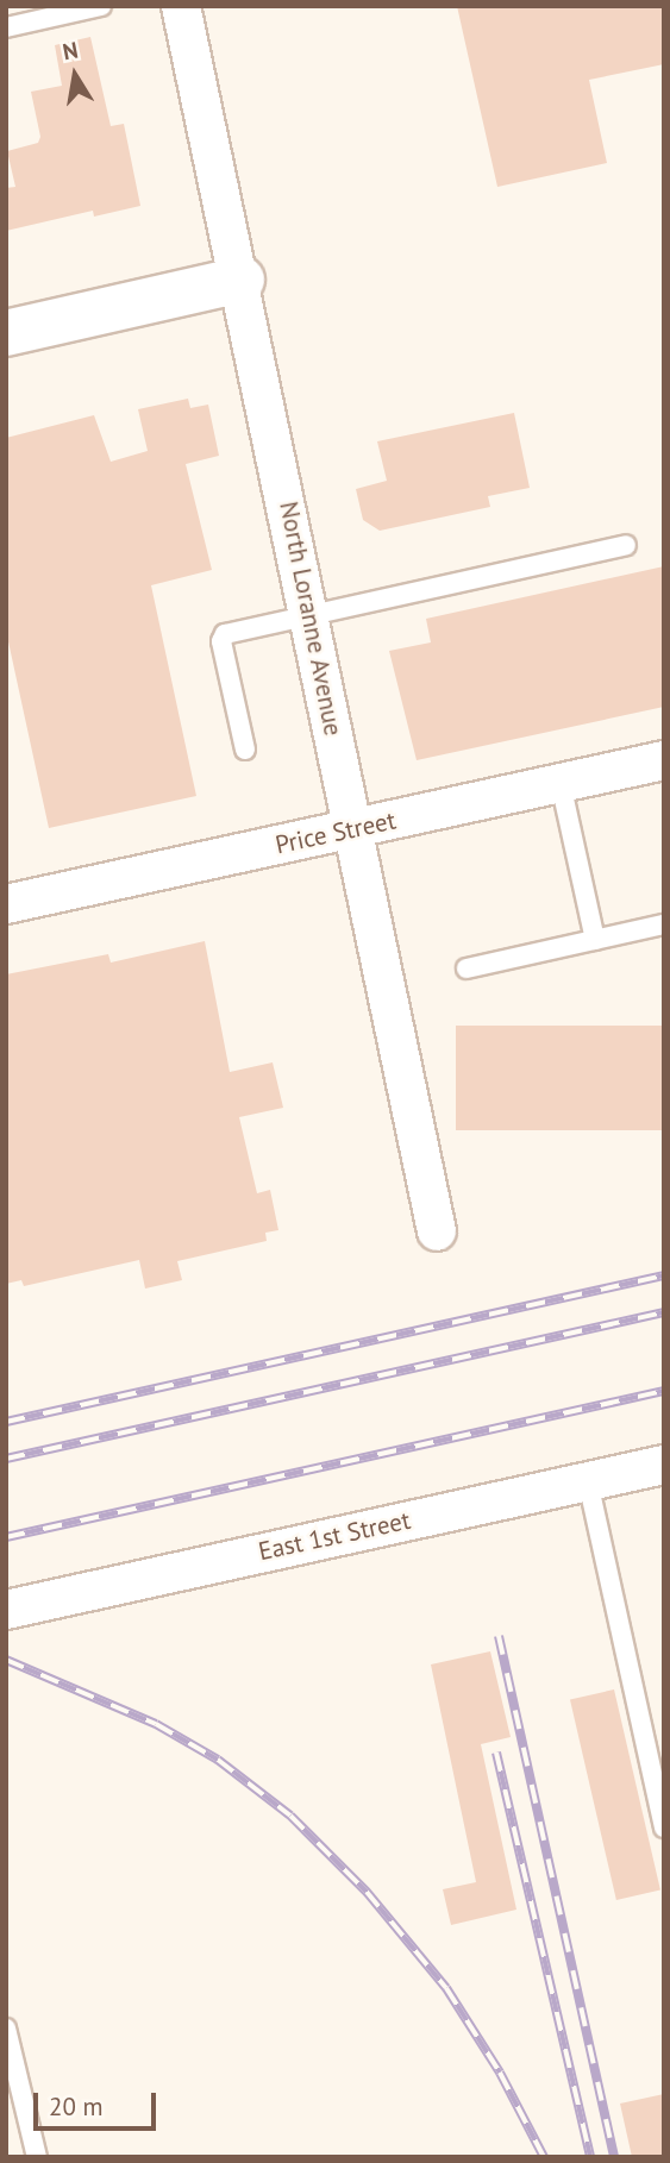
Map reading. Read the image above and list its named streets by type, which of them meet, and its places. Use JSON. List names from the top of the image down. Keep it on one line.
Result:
{"streets":{"street":["North Loranne Avenue","Price Street","East 1st Street"]},"crossings":[["North Loranne Avenue","Price Street"]],"scale_bar":"20 m","north":"top"}
